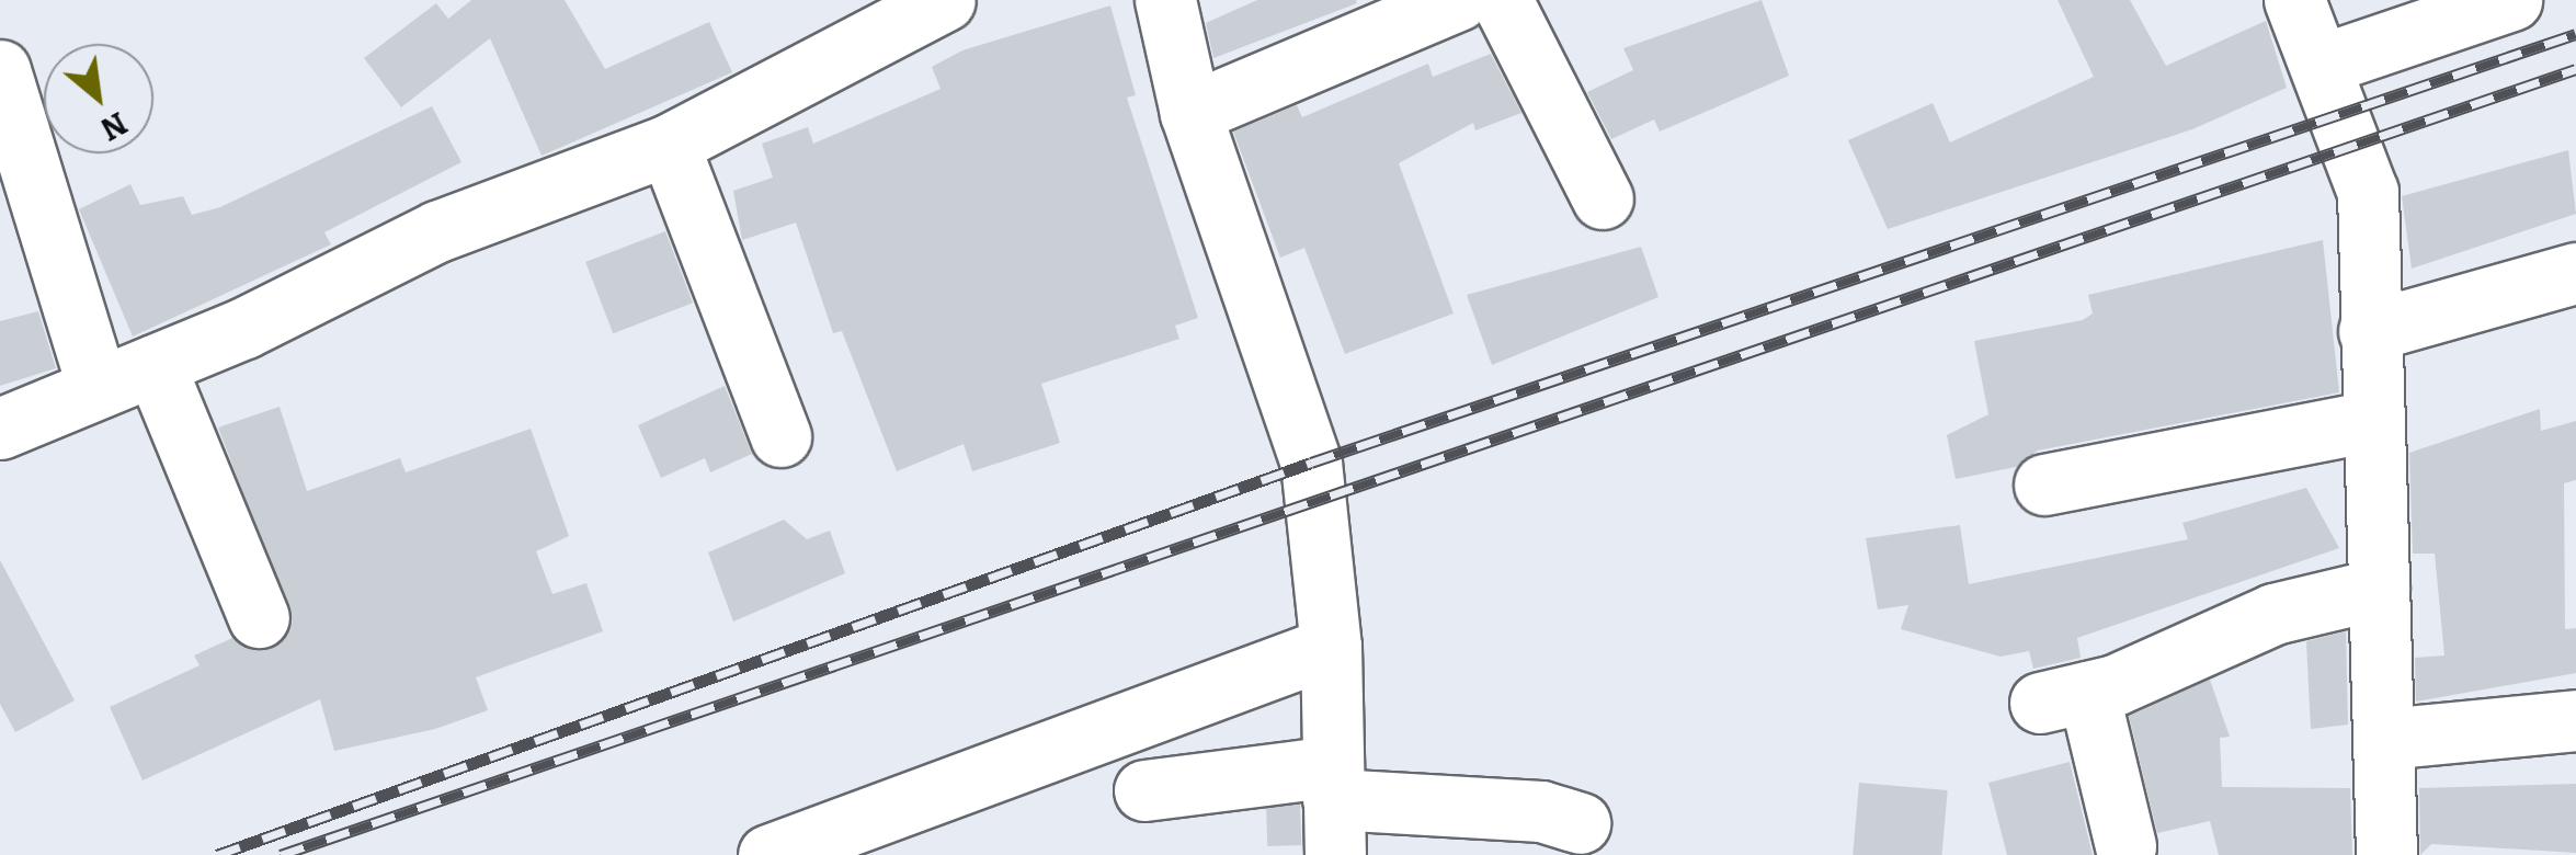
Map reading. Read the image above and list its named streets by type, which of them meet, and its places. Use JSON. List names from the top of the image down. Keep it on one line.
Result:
{"north":"bottom right"}
